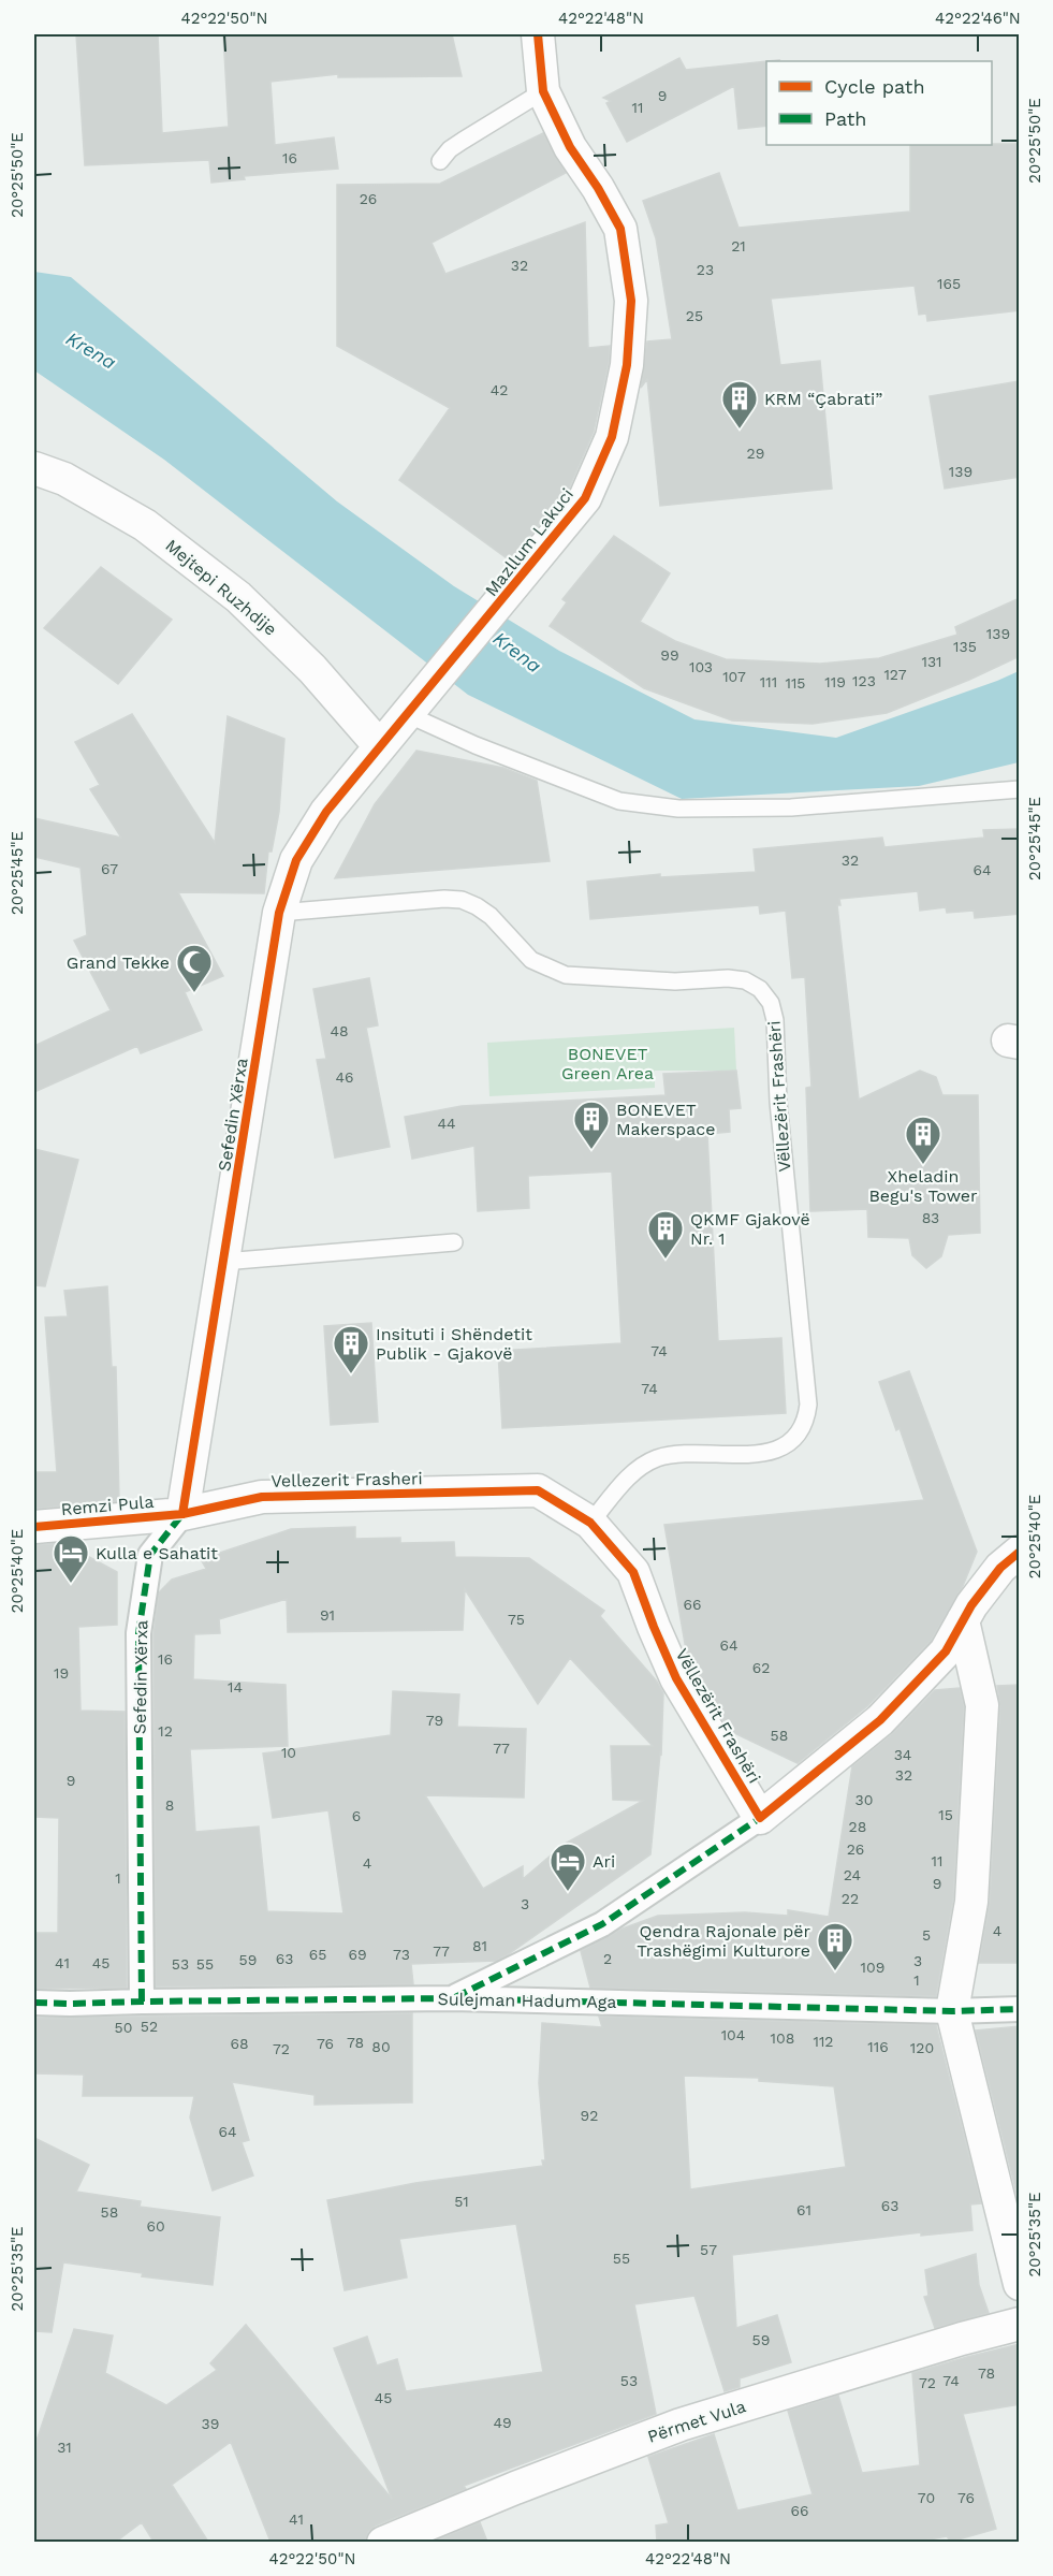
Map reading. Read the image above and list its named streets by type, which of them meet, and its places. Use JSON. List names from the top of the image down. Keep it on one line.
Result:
{"streets":{"street":["Mazllum Lakuci","Mejtepi Ruzhdije","Vëllezërit Frashëri","Sefedin Xërxa","Vellezerit Frasheri","Remzi Pula","Sulejman Hadum Aga","Përmet Vula"]},"crossings":[["Mazllum Lakuci","Mejtepi Ruzhdije"],["Mazllum Lakuci","Sefedin Xërxa"],["Mejtepi Ruzhdije","Sefedin Xërxa"],["Vëllezërit Frashëri","Sefedin Xërxa"],["Vëllezërit Frashëri","Vellezerit Frasheri"],["Sefedin Xërxa","Vellezerit Frasheri"],["Sefedin Xërxa","Remzi Pula"],["Sefedin Xërxa","Sulejman Hadum Aga"],["Vellezerit Frasheri","Remzi Pula"]],"water":["Krena"],"parks":["BONEVET Green Area"],"places":{"building":["KRM “Çabrati”","BONEVET Makerspace","Xheladin Begu's Tower","QKMF Gjakovë Nr. 1","Insituti i Shëndetit Publik - Gjakovë","Qendra Rajonale për Trashëgimi Kulturore"],"mosque":["Grand Tekke"],"hotel":["Kulla e Sahatit","Ari"]},"house_numbers":["9","11","16","26","21","32","23","165","25","42","29","139","139","135","99","131","103","127","107","123","111","119","115","32","67","64","48","46","44","83","74","74","66","91","75","64","16","62","19","14","79","12","58","77","10","34","32","9","30","8","15","6","28","26","11","4","24","1","9","22","3","4","5","81","77","65","69","73","63","2","59","3","41","45","53","55","109","1","52","50","104","108","112","78","68","76","80","116","120","72","92","64","51","63","61","58","60","57","55","59","78","53","74","72","45","49","39","31","70","76","66","41"],"legend":["Cycle path","Path"],"coordinates":["42°22'50\"N","42°22'48\"N","42°22'46\"N","20°25'50\"E","20°25'45\"E","20°25'40\"E","20°25'35\"E"]}
